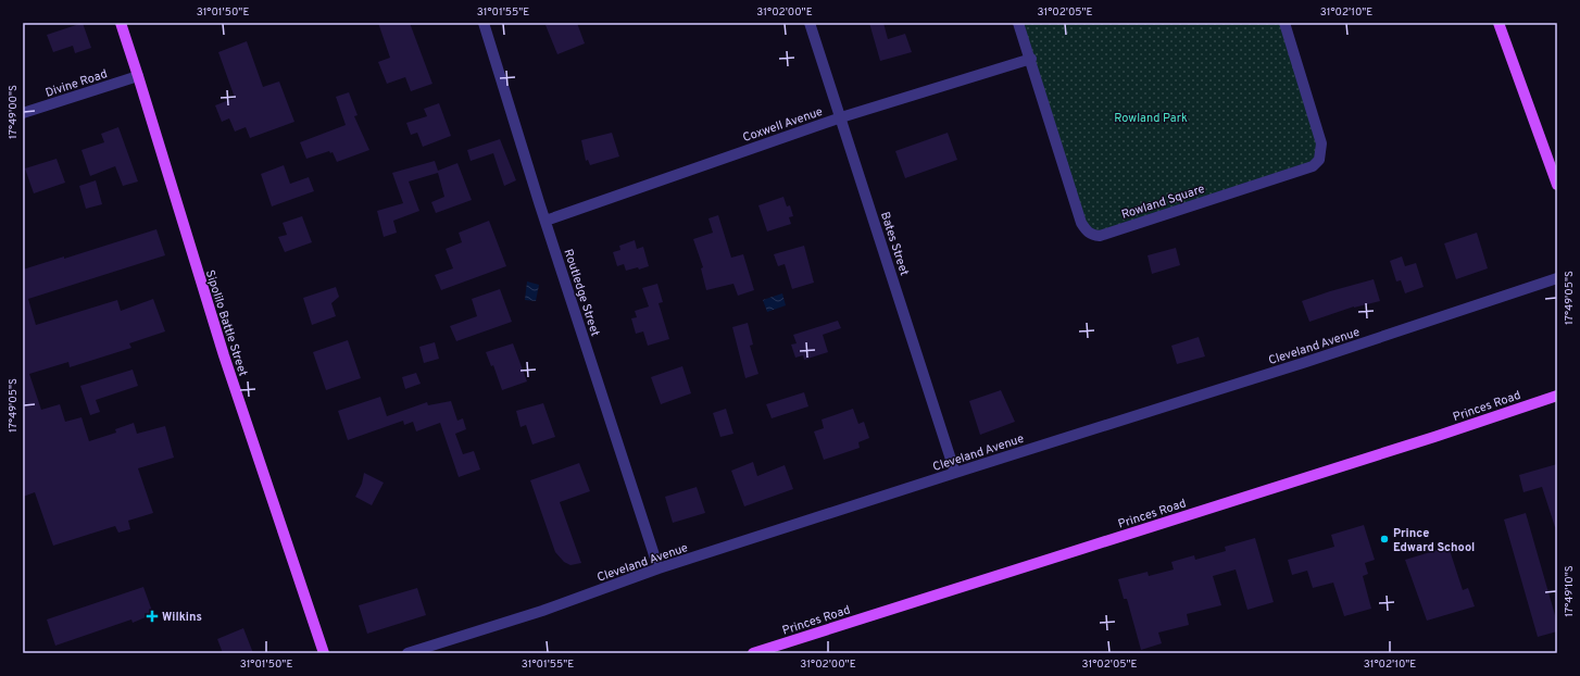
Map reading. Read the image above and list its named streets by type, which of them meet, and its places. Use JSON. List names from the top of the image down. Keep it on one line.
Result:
{"streets":{"main road":["Sipolilo Battle Street","Princes Road"],"street":["Divine Road","Coxwell Avenue","Rowland Square","Bates Street","Routledge Street","Cleveland Avenue"]},"crossings":[["Divine Road","Sipolilo Battle Street"],["Coxwell Avenue","Rowland Square"],["Coxwell Avenue","Bates Street"],["Coxwell Avenue","Routledge Street"],["Bates Street","Cleveland Avenue"],["Routledge Street","Cleveland Avenue"]],"parks":["Rowland Park"],"places":{"other":["Prince Edward School"],"health":["Wilkins"]},"coordinates":["31°01'50\"E","31°01'55\"E","31°02'00\"E","31°02'05\"E","31°02'10\"E","17°49'00\"S","17°49'05\"S","17°49'10\"S"]}
